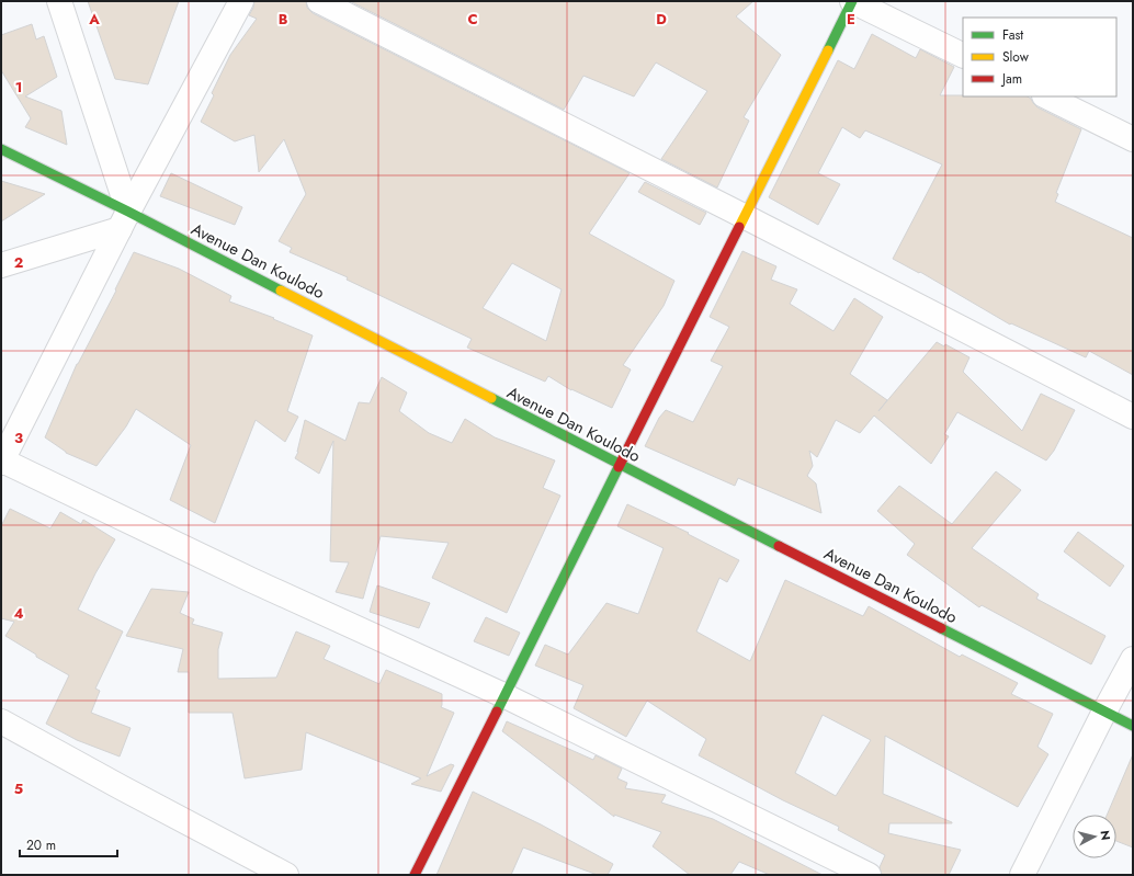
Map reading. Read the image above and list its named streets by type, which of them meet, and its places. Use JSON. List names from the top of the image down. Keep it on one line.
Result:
{"streets":{"street":["Avenue Dan Koulodo"]},"legend":["Fast","Slow","Jam"],"scale_bar":"20 m","north":"right","grid":{"columns":["A","B","C","D","E"],"rows":["1","2","3","4","5"]}}
